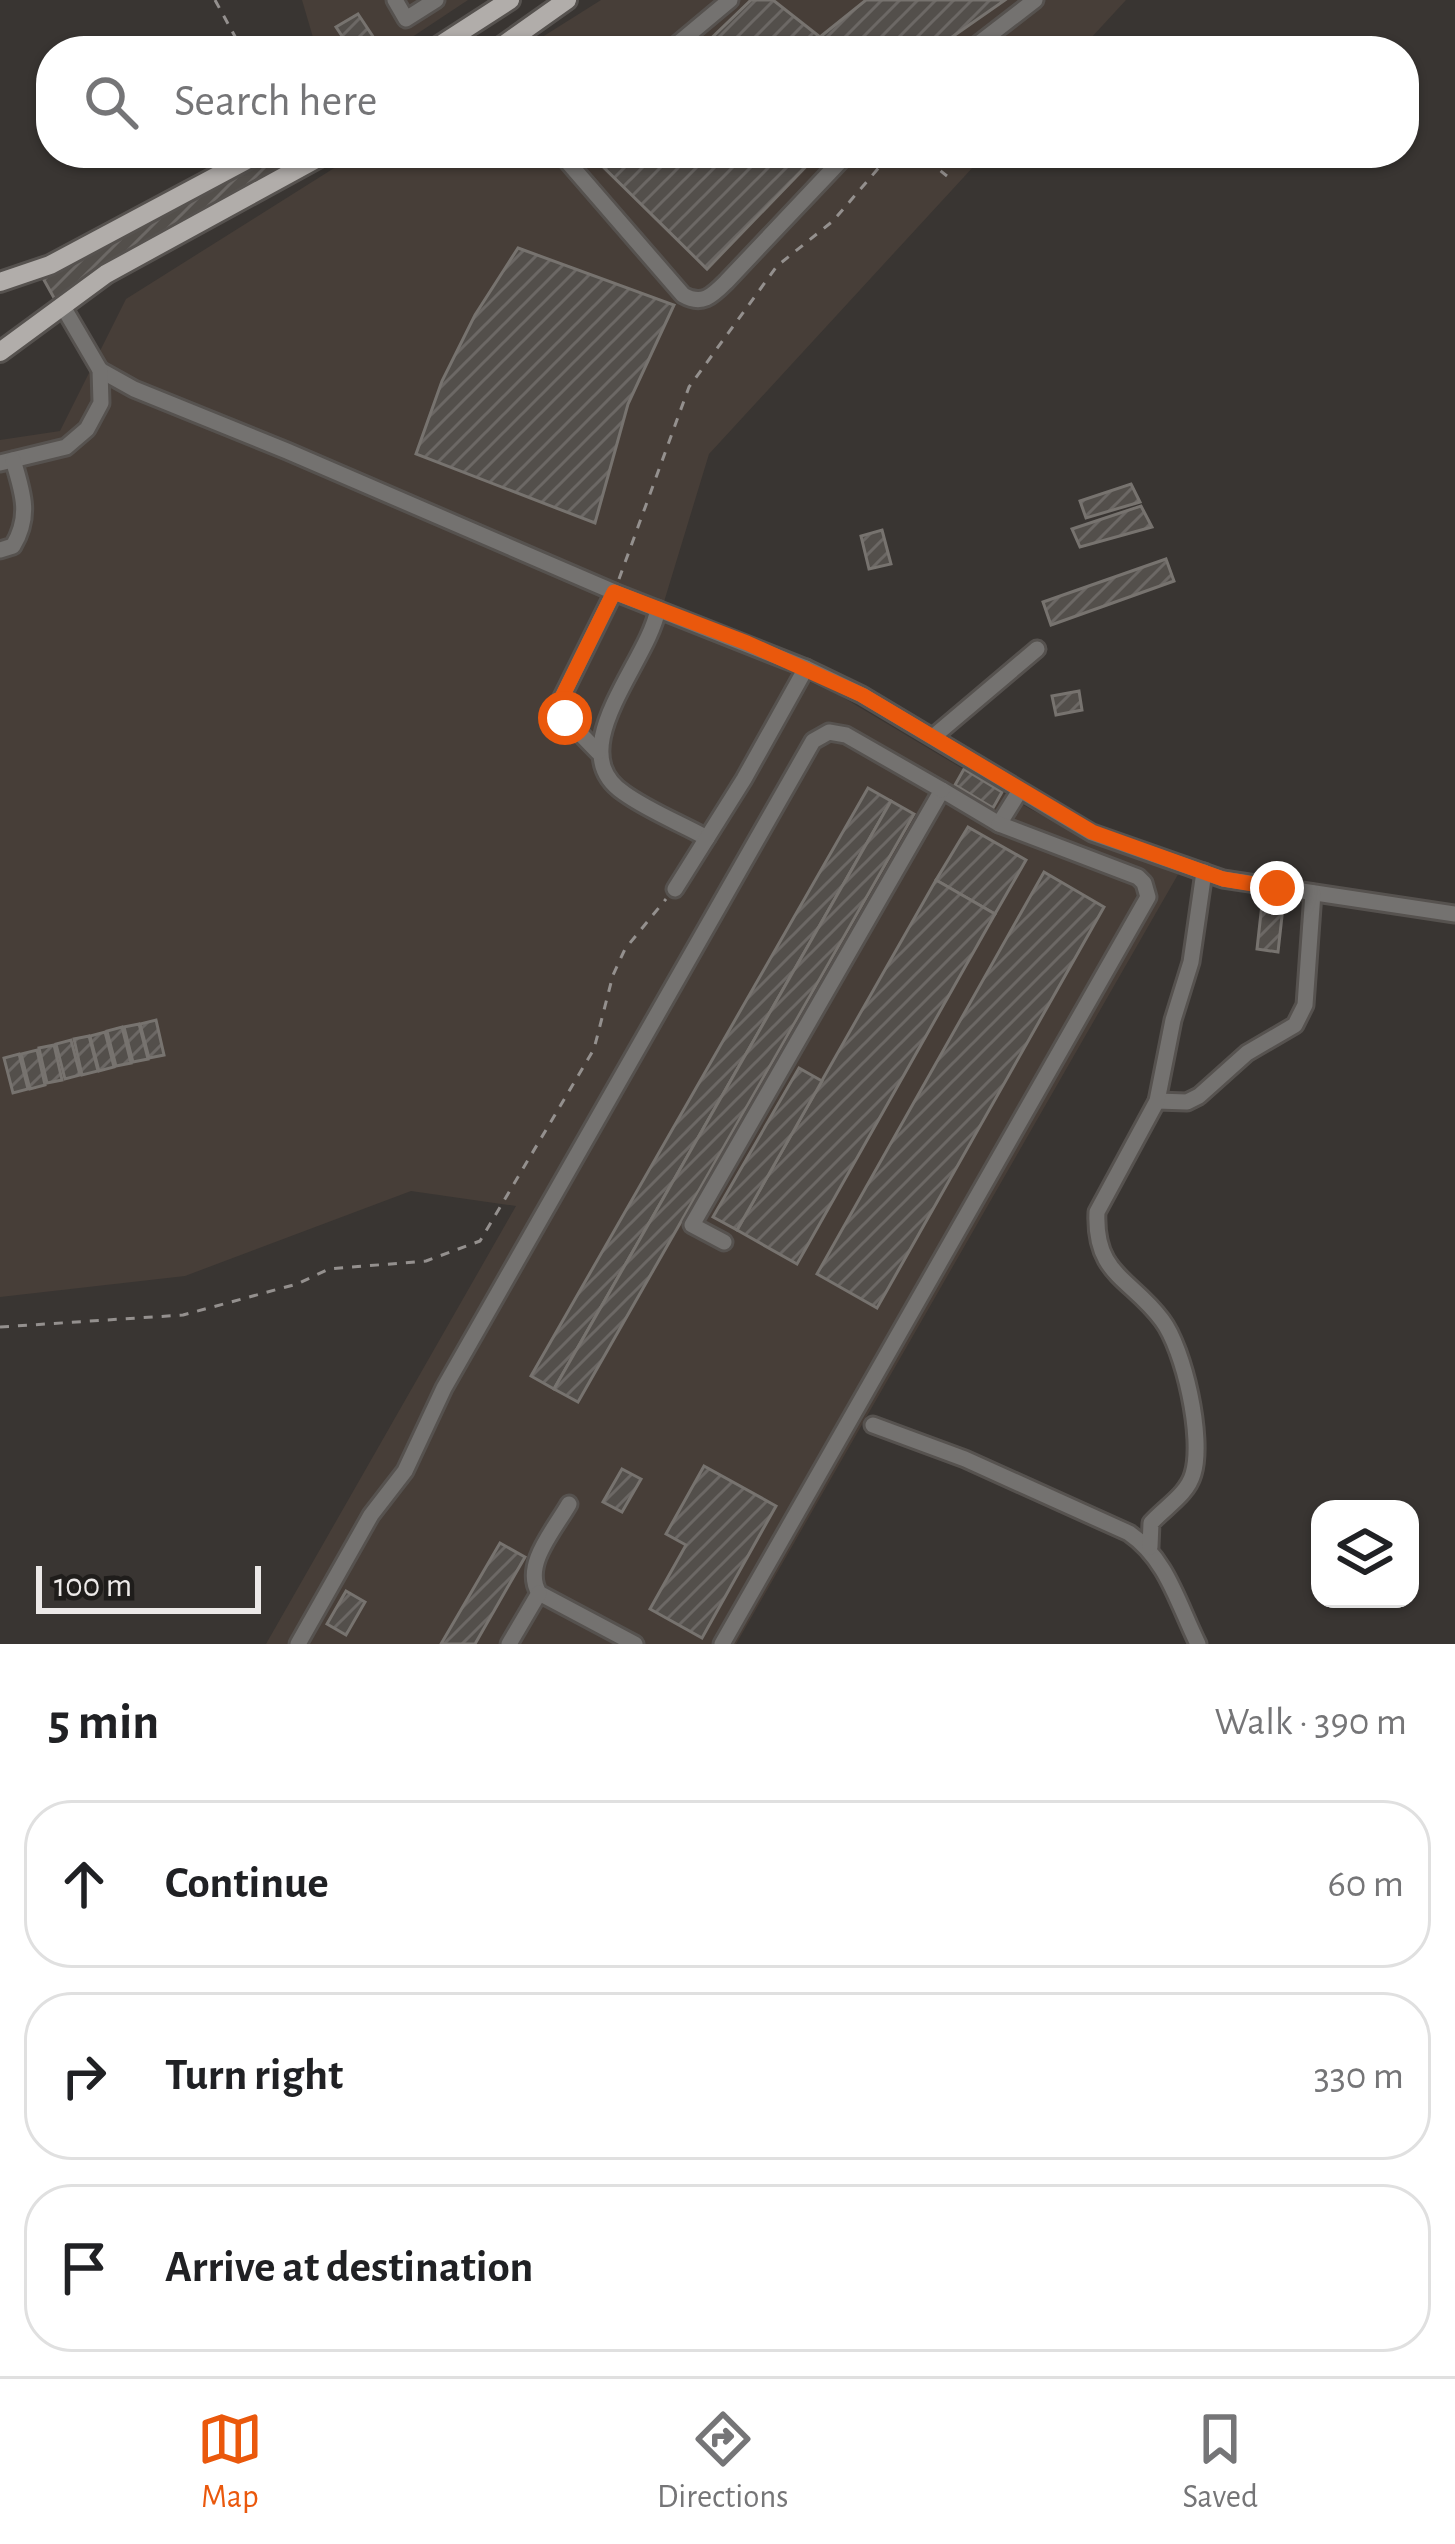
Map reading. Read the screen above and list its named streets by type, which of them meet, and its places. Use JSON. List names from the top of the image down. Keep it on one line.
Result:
{"scale_bar":"100 m","page":{"search":"Search here","scale":"100 m","heading":["5 min","Walk · 390 m"],"list":[["Continue","60 m"],["Turn right","330 m"],"Arrive at destination"],"nav":["Map","Directions","Saved"]}}
